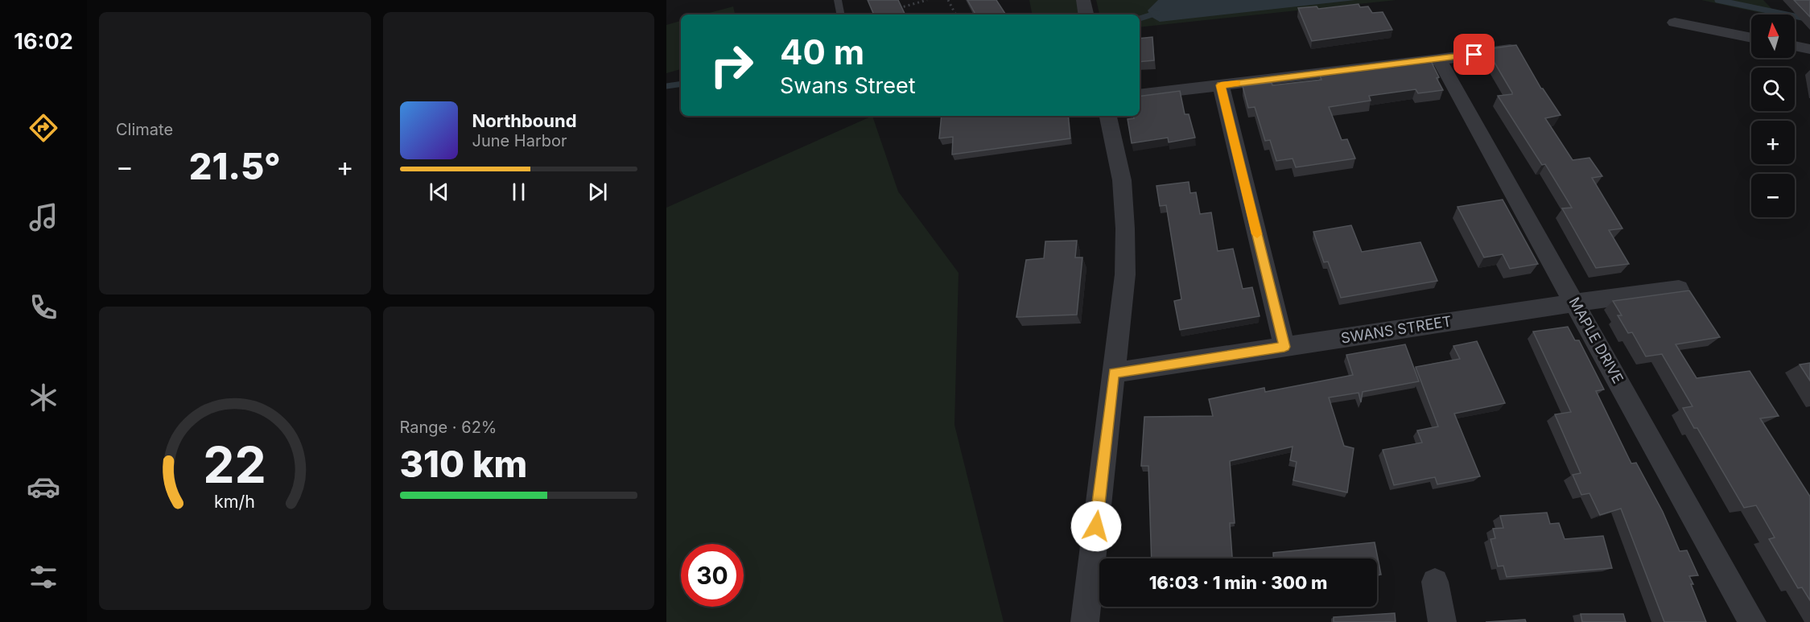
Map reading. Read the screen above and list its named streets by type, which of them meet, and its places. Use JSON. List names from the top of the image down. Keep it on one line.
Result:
{"streets":{"street":["SWANS STREET","MAPLE DRIVE"]},"crossings":[["SWANS STREET","MAPLE DRIVE"]],"north":"top","page":{"tabs":"16:02","tile":["Climate",["Range · 62%","310 km"]],"map_buttons":["+","−"],"turn":["40 m","Swans Street"],"song":["Northbound","June Harbor"],"heat":["−","21.5°","+"],"limit":"30","trip":"16:03 · 1 min · 300 m","gauge":["22","km/h"]}}
